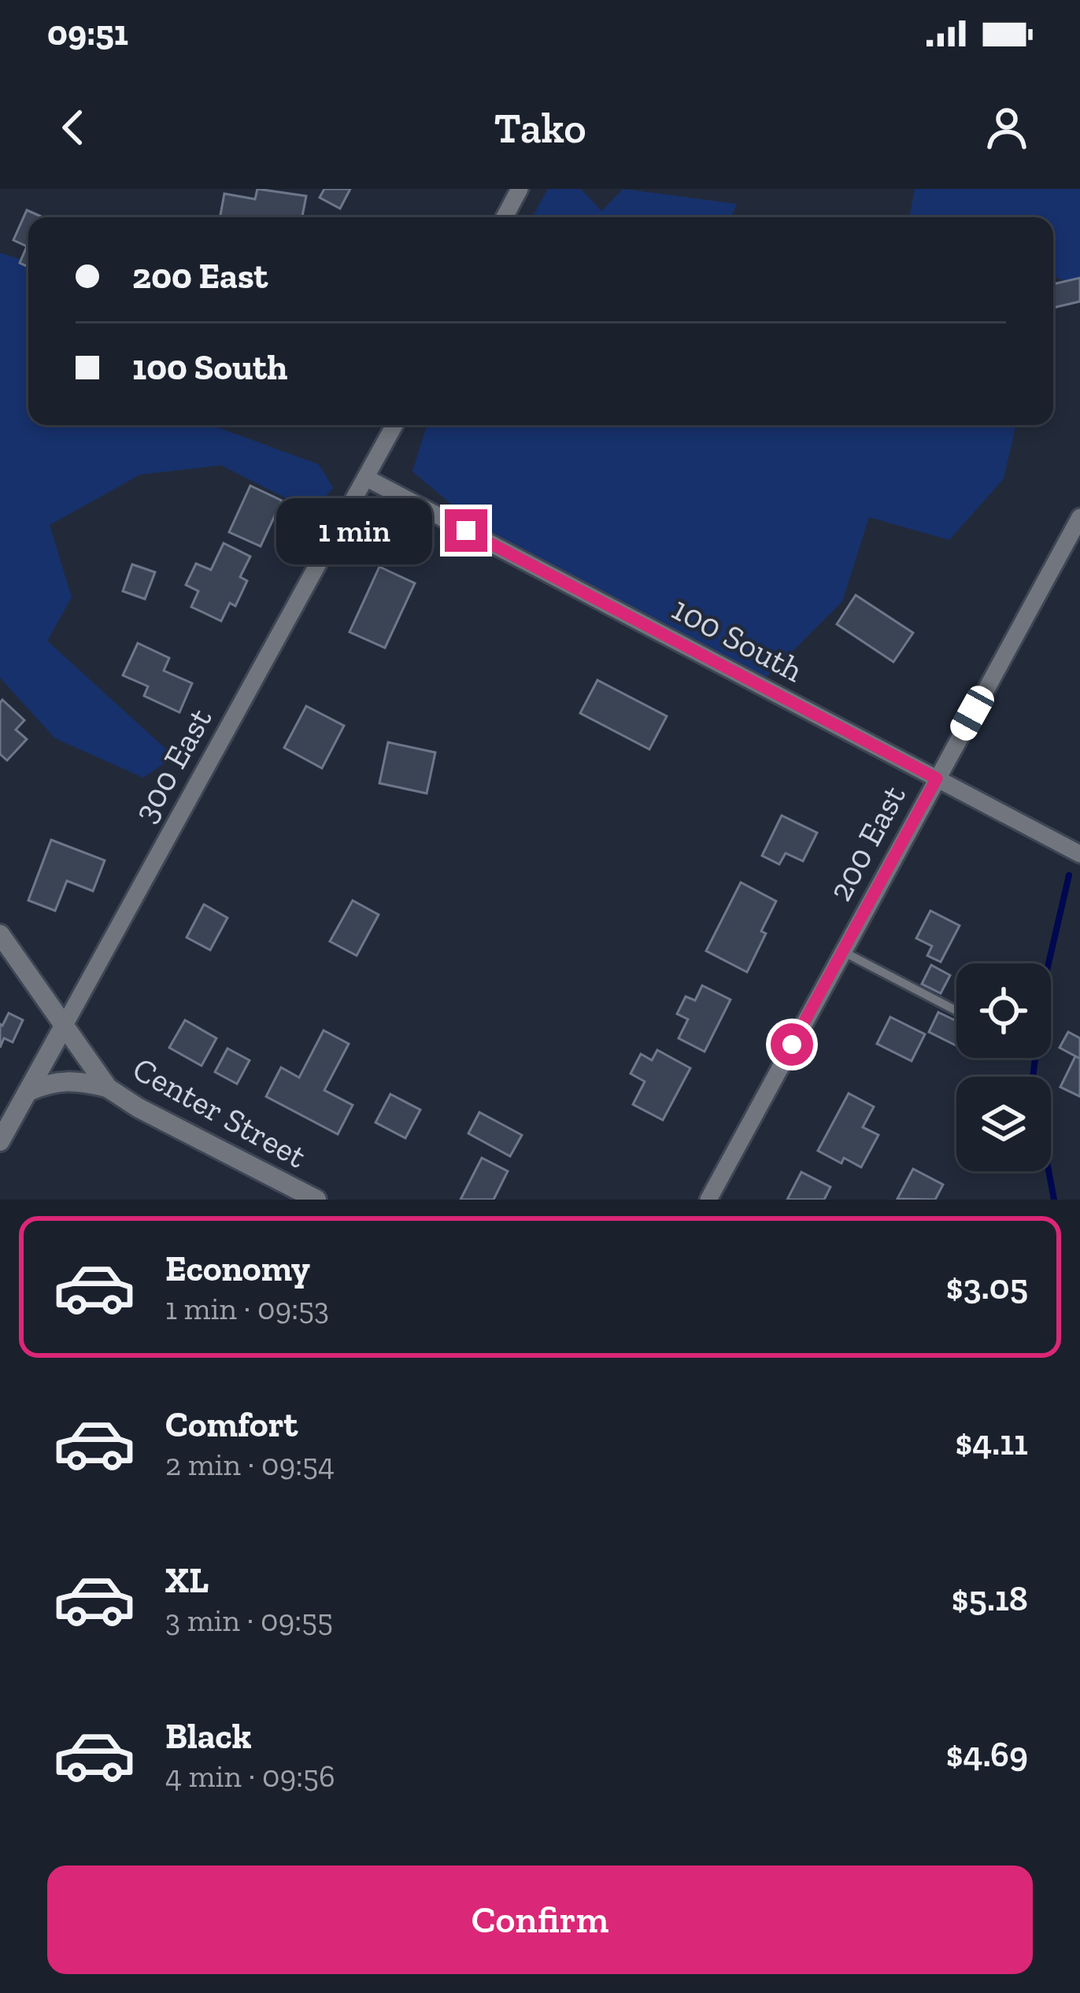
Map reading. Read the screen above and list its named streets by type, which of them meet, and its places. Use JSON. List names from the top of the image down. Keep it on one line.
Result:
{"streets":{"street":["100 South","300 East","200 East","Center Street"]},"crossings":[["100 South","300 East"],["100 South","200 East"],["300 East","Center Street"]],"page":{"status":"09:51","header":"Tako","banner":["200 East","100 South"],"bubble":"1 min","list":[{"name":"Economy","note":"1 min · 09:53","value":"$3.05"},{"name":"Comfort","note":"2 min · 09:54","value":"$4.11"},{"name":"XL","note":"3 min · 09:55","value":"$5.18"},{"name":"Black","note":"4 min · 09:56","value":"$4.69"}],"buttons":"Confirm"}}
